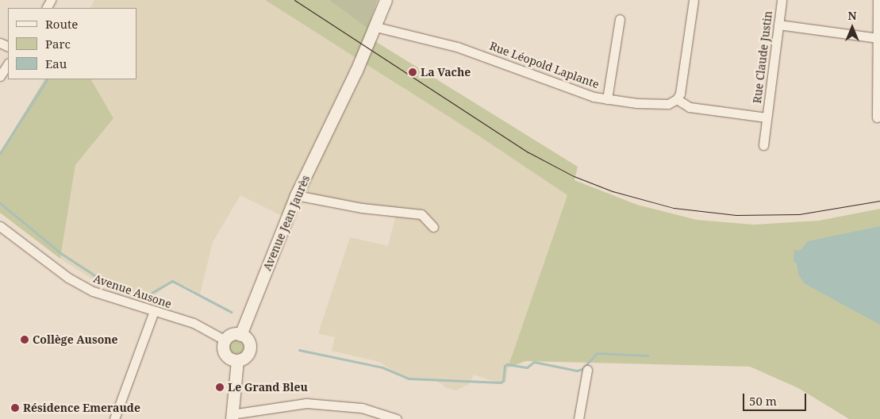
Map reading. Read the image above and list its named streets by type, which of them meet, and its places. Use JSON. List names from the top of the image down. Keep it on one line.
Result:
{"streets":{"street":["Rue Claude Justin","Rue Léopold Laplante","Avenue Jean Jaurès","Avenue Ausone"]},"crossings":[["Rue Claude Justin","Rue Léopold Laplante"],["Rue Léopold Laplante","Avenue Jean Jaurès"],["Avenue Jean Jaurès","Avenue Ausone"]],"places":["La Vache","Collège Ausone","Le Grand Bleu","Résidence Emeraude"],"legend":["Route","Parc","Eau"],"scale_bar":"50 m","north":"top"}
